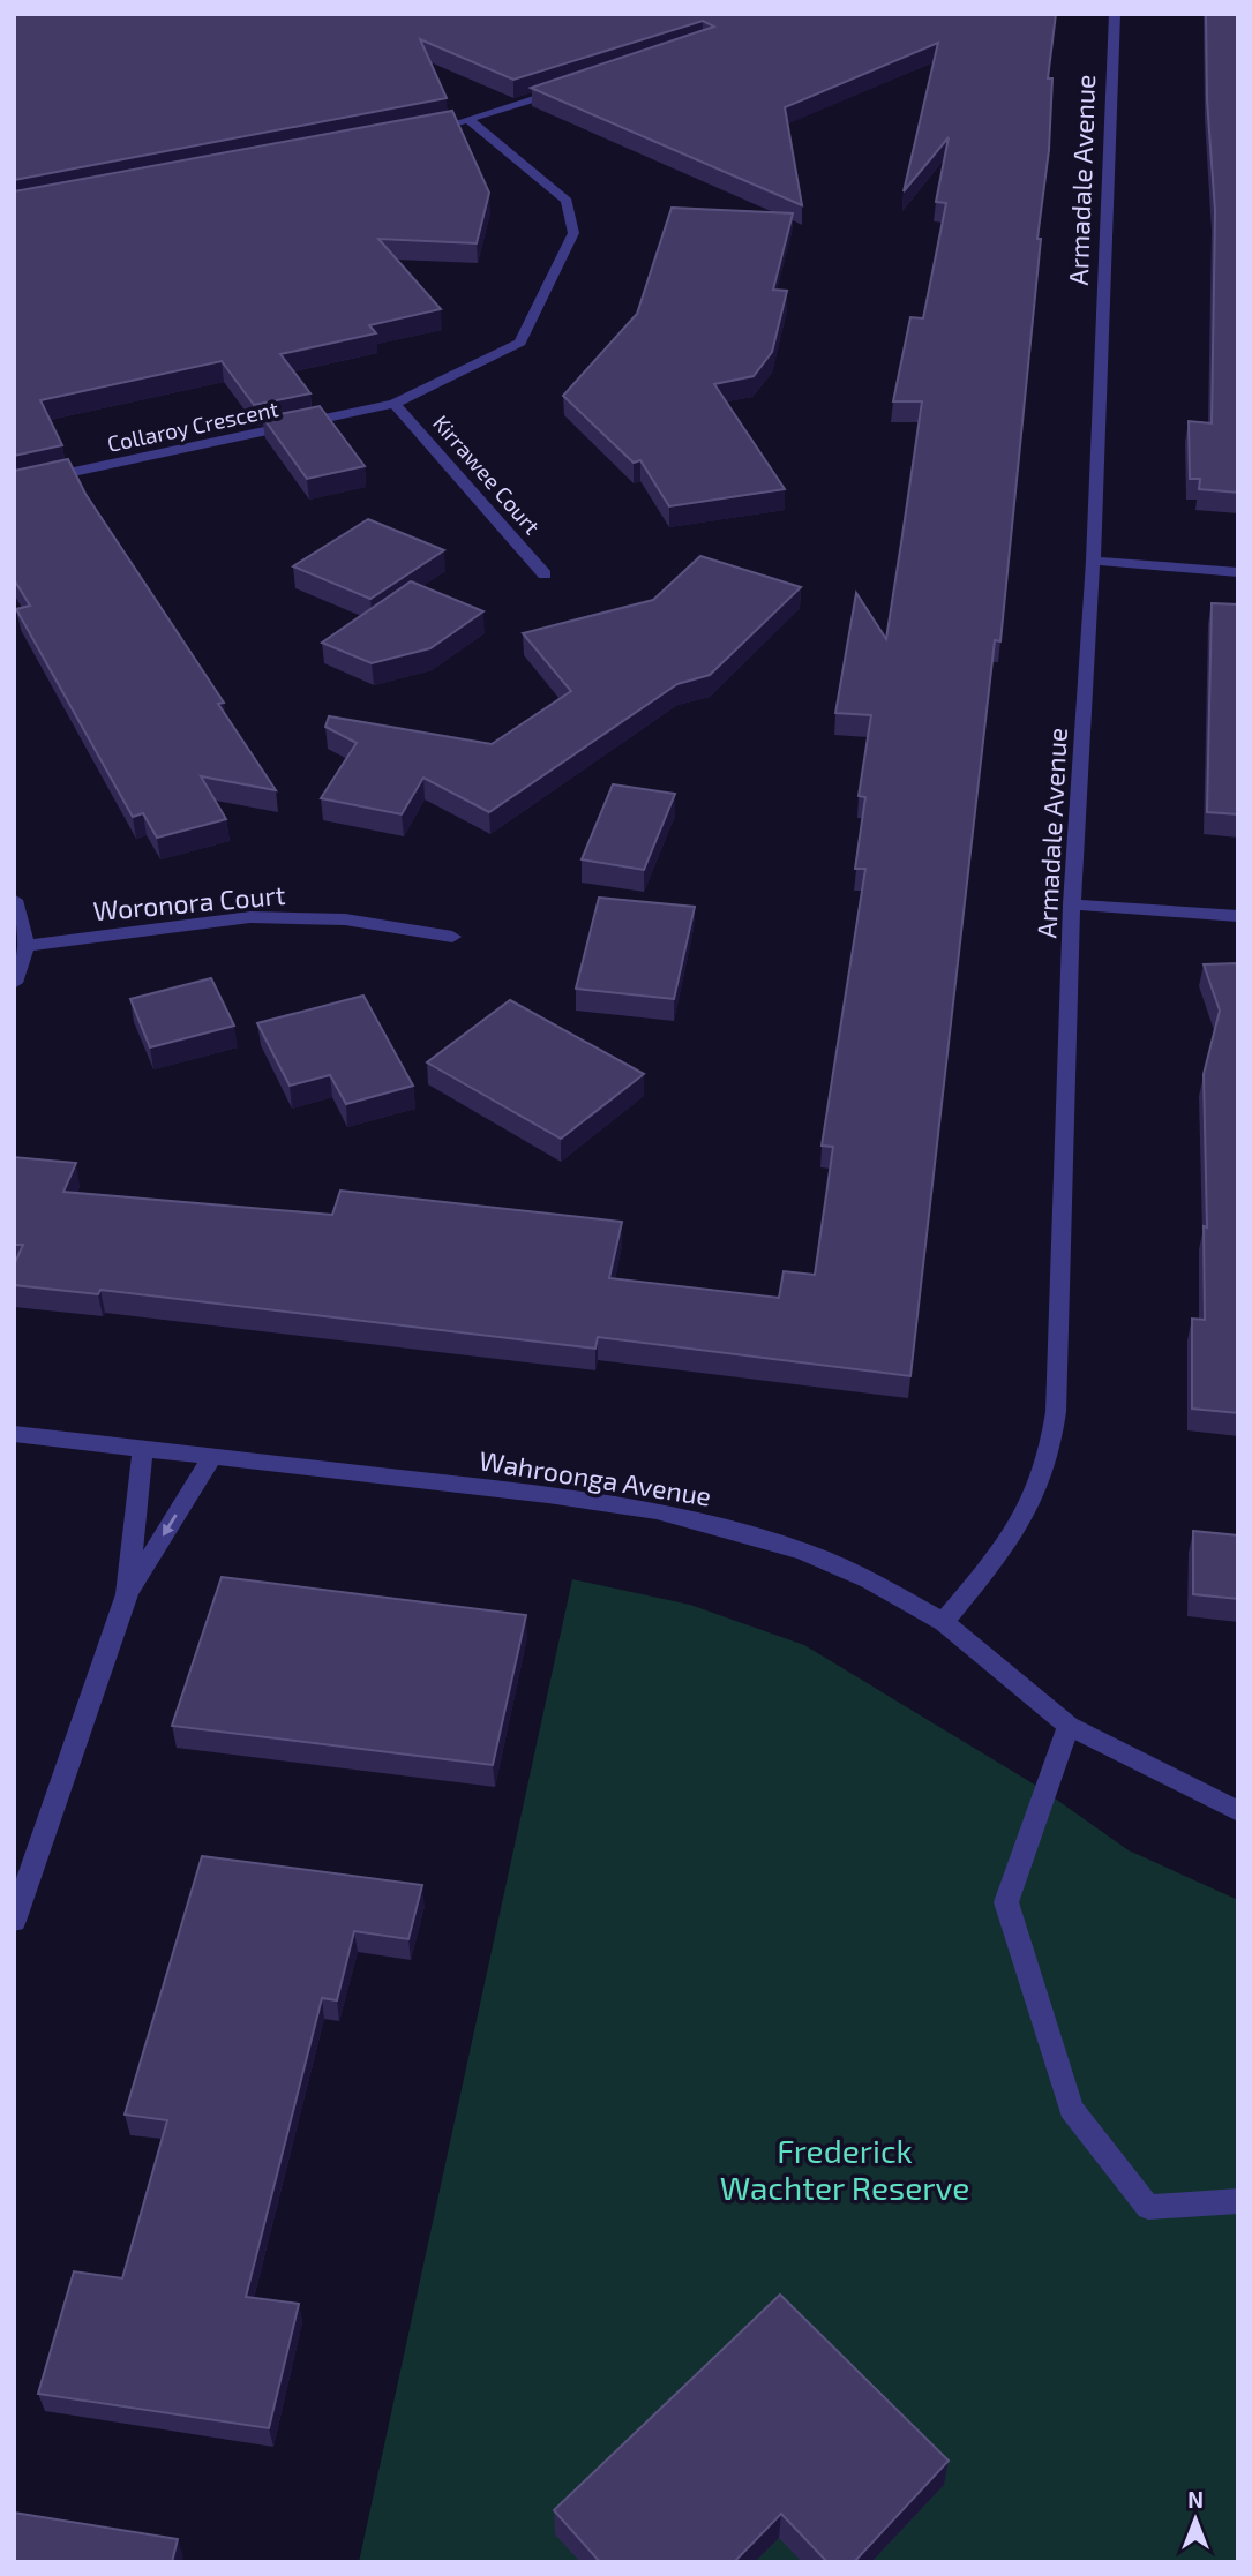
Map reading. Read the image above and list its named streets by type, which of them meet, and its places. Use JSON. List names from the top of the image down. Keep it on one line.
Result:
{"streets":{"street":["Armadale Avenue","Collaroy Crescent","Kirrawee Court","Woronora Court","Wahroonga Avenue"]},"crossings":[["Armadale Avenue","Wahroonga Avenue"],["Collaroy Crescent","Kirrawee Court"]],"parks":["Frederick Wachter Reserve"],"north":"top"}
